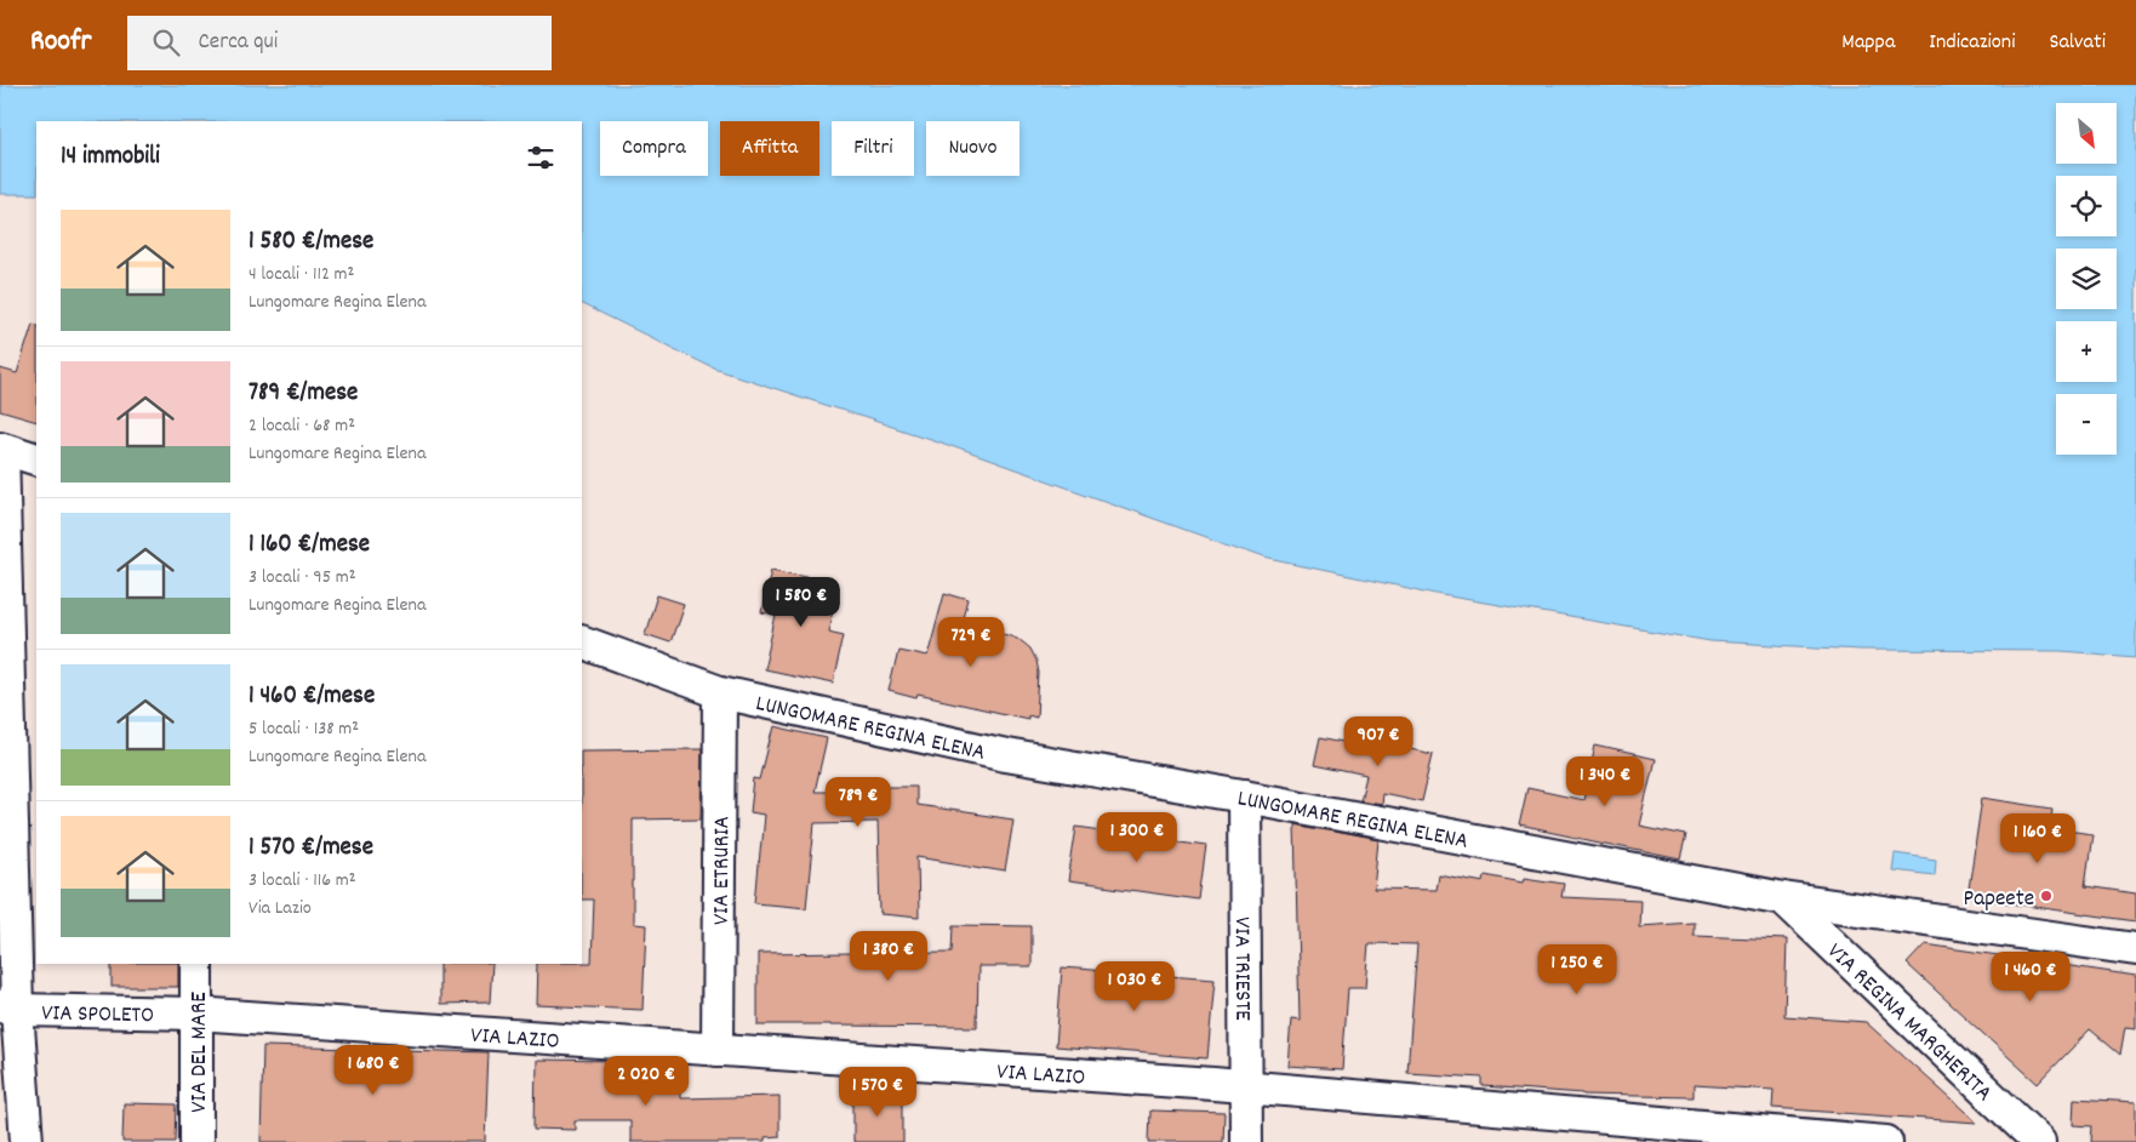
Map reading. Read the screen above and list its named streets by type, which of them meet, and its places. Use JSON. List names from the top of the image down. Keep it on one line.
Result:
{"streets":{"street":["LUNGOMARE REGINA ELENA","VIA ETRURIA","VIA TRIESTE","VIA SPOLETO","VIA REGINA MARGHERITA","VIA LAZIO","VIA DEL MARE"]},"crossings":[["LUNGOMARE REGINA ELENA","VIA ETRURIA"],["LUNGOMARE REGINA ELENA","VIA TRIESTE"],["LUNGOMARE REGINA ELENA","VIA REGINA MARGHERITA"],["VIA ETRURIA","VIA LAZIO"],["VIA TRIESTE","VIA LAZIO"],["VIA SPOLETO","VIA LAZIO"],["VIA SPOLETO","VIA DEL MARE"],["VIA LAZIO","VIA DEL MARE"]],"places":["Papeete"],"north":"bottom right","page":{"header":"Roofr","search":"Cerca qui","nav":["Mappa","Indicazioni","Salvati"],"map_buttons":["+","−"],"chip":["Compra","Affitta","Filtri","Nuovo"],"heading":"14 immobili","list":[{"name":"1 580 €/mese","note":"4 locali · 112 m² · Lungomare Regina Elena"},{"name":"789 €/mese","note":"2 locali · 68 m² · Lungomare Regina Elena"},{"name":"1 160 €/mese","note":"3 locali · 95 m² · Lungomare Regina Elena"},{"name":"1 460 €/mese","note":"5 locali · 138 m² · Lungomare Regina Elena"},{"name":"1 570 €/mese","note":"3 locali · 116 m² · Via Lazio"}],"price":["1 580 €","729 €","907 €","1 340 €","789 €","1 300 €","1 160 €","1 380 €","1 250 €","1 460 €","1 030 €","1 680 €","2 020 €","1 570 €"]}}
